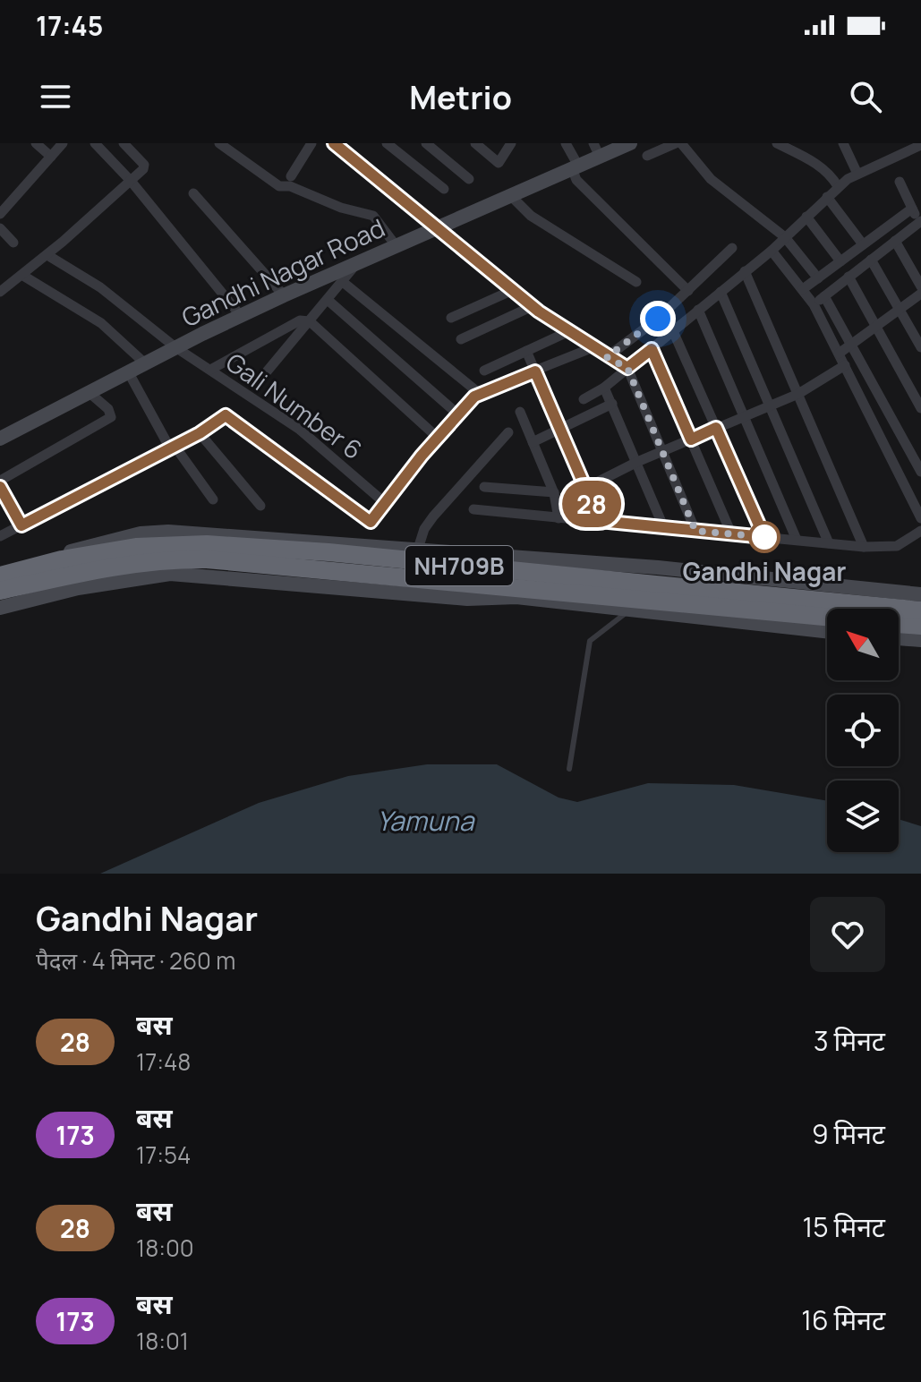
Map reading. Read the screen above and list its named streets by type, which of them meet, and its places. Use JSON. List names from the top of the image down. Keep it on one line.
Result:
{"streets":{"highway":["NH709B"],"street":["Gandhi Nagar Road","Gali Number 6"]},"crossings":[["Gandhi Nagar Road","Gali Number 6"]],"water":["Yamuna"],"places":["Gandhi Nagar"],"lines":["bus line 28"],"north":"top left","page":{"status":"17:45","header":"Metrio","on_map":"28","heading":["Gandhi Nagar","पैदल · 4 मिनट · 260 m"],"list":[{"mark":"28","name":"बस","note":"17:48","value":"3 मिनट"},{"mark":"173","name":"बस","note":"17:54","value":"9 मिनट"},{"mark":"28","name":"बस","note":"18:00","value":"15 मिनट"},{"mark":"173","name":"बस","note":"18:01","value":"16 मिनट"}]}}
